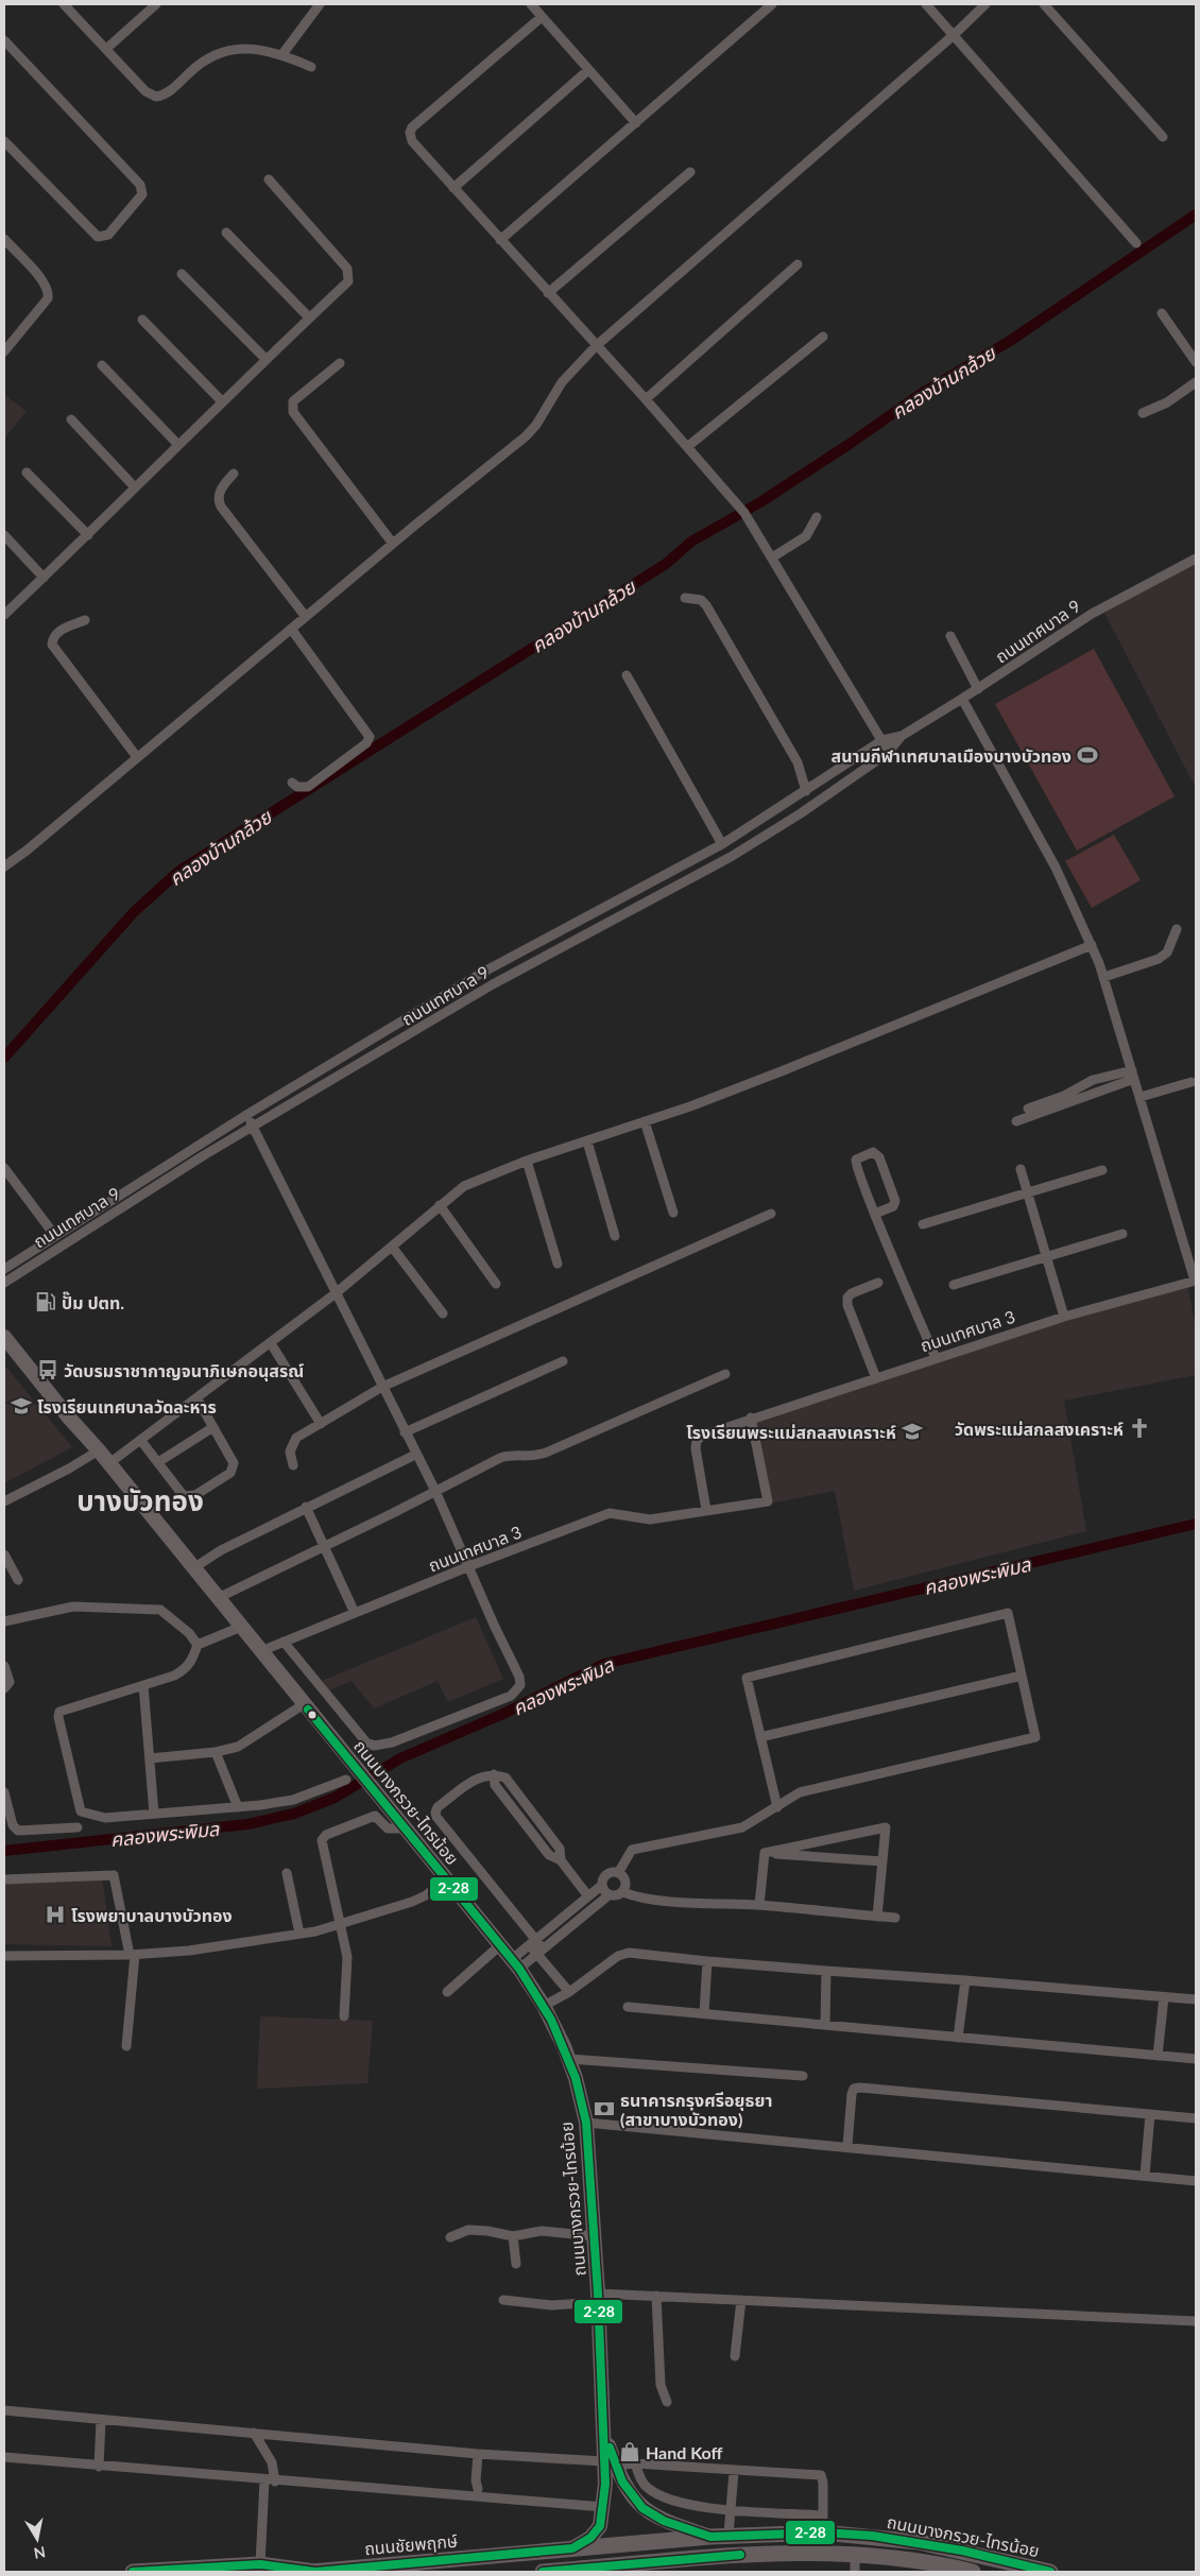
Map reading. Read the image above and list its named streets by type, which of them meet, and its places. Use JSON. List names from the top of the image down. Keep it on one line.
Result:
{"streets":{"main road":["ถนนบางกรวย-ไทรน้อย","ถนนชัยพฤกษ์"],"street":["ถนนเทศบาล 9","ถนนเทศบาล 3"]},"crossings":[["ถนนเทศบาล 3","ถนนบางกรวย-ไทรน้อย"],["ถนนบางกรวย-ไทรน้อย","ถนนชัยพฤกษ์"]],"districts":["บางบัวทอง"],"water":["คลองบ้านกล้วย","คลองพระพิมล"],"places":{"sports":["สนามกีฬาเทศบาลเมืองบางบัวทอง"],"fuel station":["ปั๊ม ปตท."],"bus stop":["วัดบรมราชากาญจนาภิเษกอนุสรณ์"],"school or university":["โรงเรียนเทศบาลวัดละหาร","โรงเรียนพระแม่สกลสงเคราะห์"],"church":["วัดพระแม่สกลสงเคราะห์"],"hospital":["โรงพยาบาลบางบัวทอง"],"bank":["ธนาคารกรุงศรีอยุธยา (สาขาบางบัวทอง)"],"shop":["Hand Koff"]},"lines":["transit line 2-28"],"north":"bottom"}
